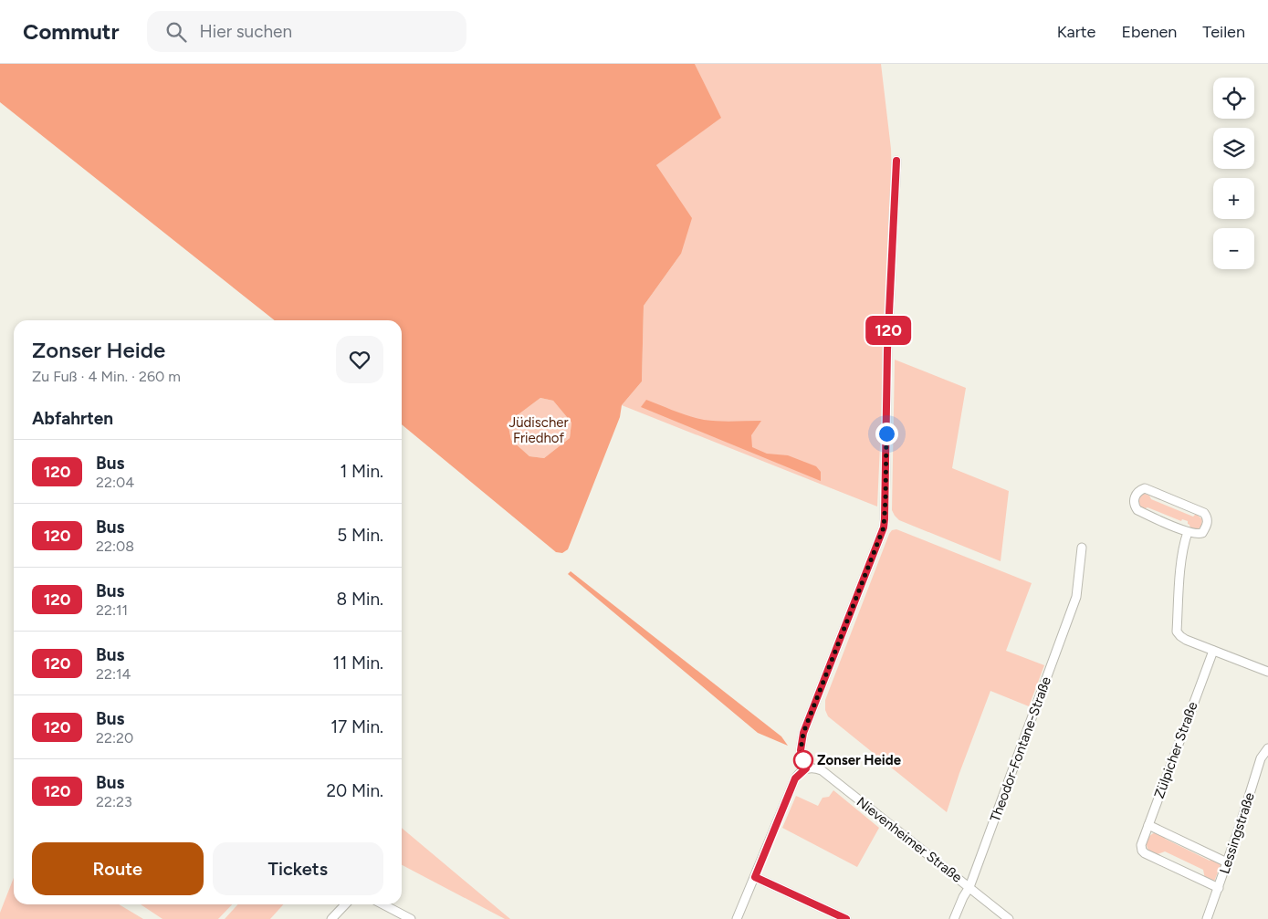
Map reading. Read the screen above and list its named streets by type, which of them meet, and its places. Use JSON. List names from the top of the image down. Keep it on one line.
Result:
{"streets":{"street":["Theodor-Fontane-Straße","Zülpicher Straße","Lessingstraße","Nievenheimer Straße"]},"crossings":[["Theodor-Fontane-Straße","Nievenheimer Straße"],["Zülpicher Straße","Lessingstraße"]],"parks":["Jüdischer Friedhof"],"places":["Zonser Heide"],"lines":["bus line 120"],"page":{"header":"Commutr","search":"Hier suchen","nav":["Karte","Ebenen","Teilen"],"on_map":"120","map_buttons":["+","−"],"heading":[["Zonser Heide","Zu Fuß · 4 Min. · 260 m"],"Abfahrten"],"list":[{"mark":"120","name":"Bus","note":"22:04","value":"1 Min."},{"mark":"120","name":"Bus","note":"22:08","value":"5 Min."},{"mark":"120","name":"Bus","note":"22:11","value":"8 Min."},{"mark":"120","name":"Bus","note":"22:14","value":"11 Min."},{"mark":"120","name":"Bus","note":"22:20","value":"17 Min."},{"mark":"120","name":"Bus","note":"22:23","value":"20 Min."}],"buttons":["Route","Tickets"]}}
